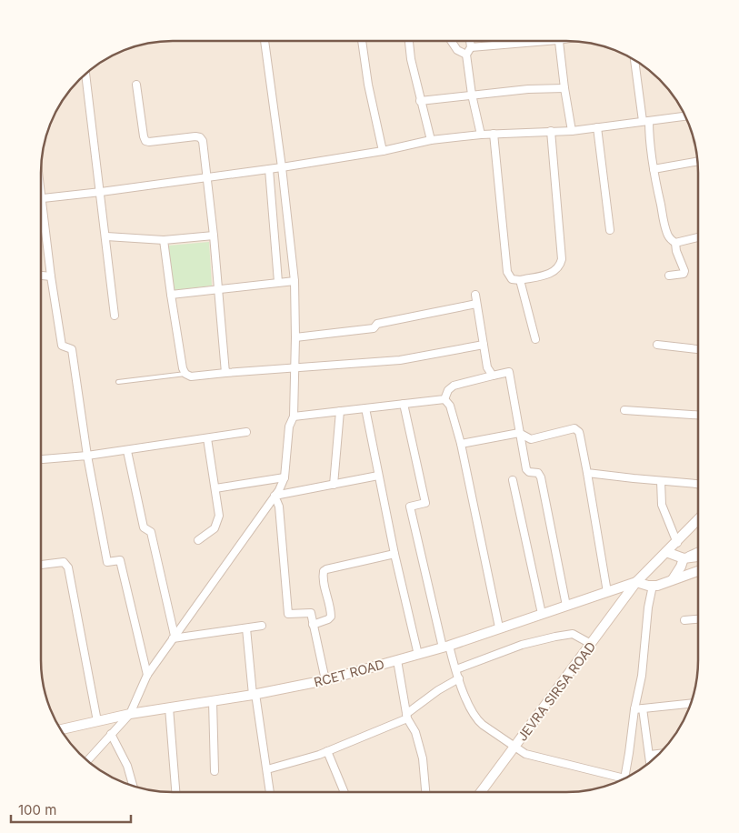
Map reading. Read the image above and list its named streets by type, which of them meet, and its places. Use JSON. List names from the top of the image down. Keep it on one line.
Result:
{"streets":{"main road":["RCET ROAD","JEVRA SIRSA ROAD"]},"crossings":[["RCET ROAD","JEVRA SIRSA ROAD"]],"scale_bar":"100 m"}
